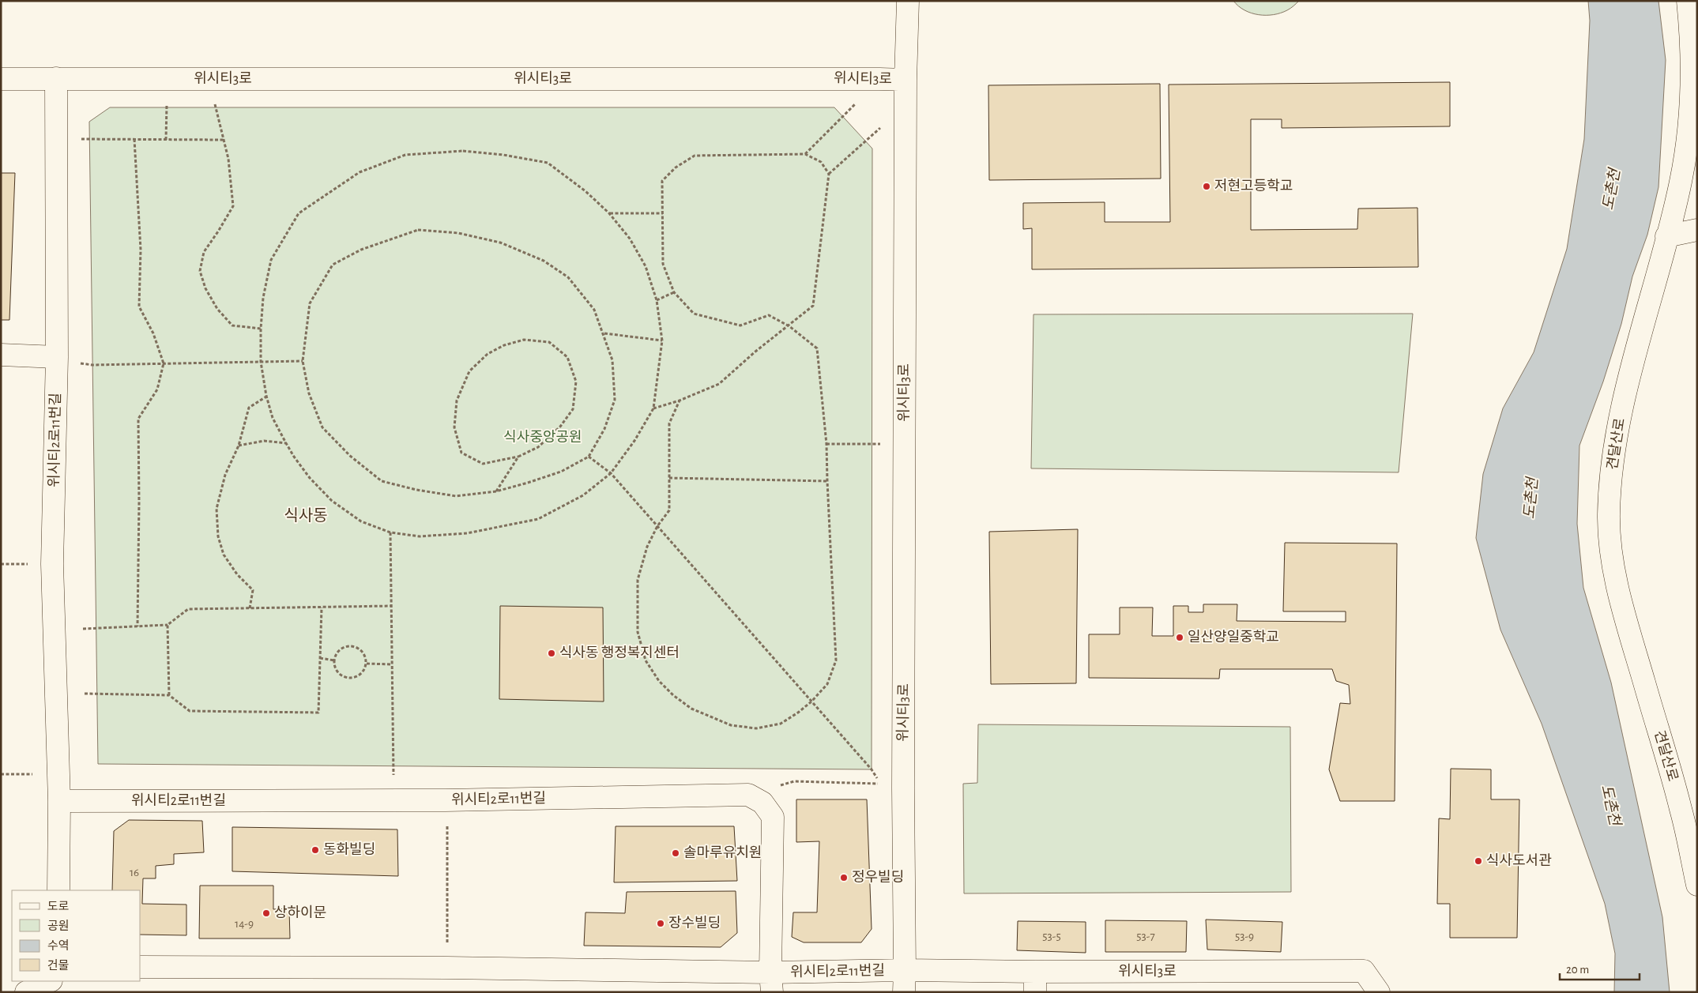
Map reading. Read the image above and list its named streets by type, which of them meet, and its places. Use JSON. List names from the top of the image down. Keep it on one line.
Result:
{"streets":{"street":["위시티3로","위시티2로11번길","견달산로"]},"crossings":[["위시티3로","위시티2로11번길"]],"districts":["식사동"],"water":["도촌천"],"parks":["식사중앙공원"],"places":["저현고등학교","일산양일중학교","식사동 행정복지센터","동화빌딩","솔마루유치원","식사도서관","정우빌딩","상하이문","장수빌딩"],"house_numbers":["16","14-9","53-5","53-7","53-9"],"legend":["도로","공원","수역","건물"],"scale_bar":"20 m"}
